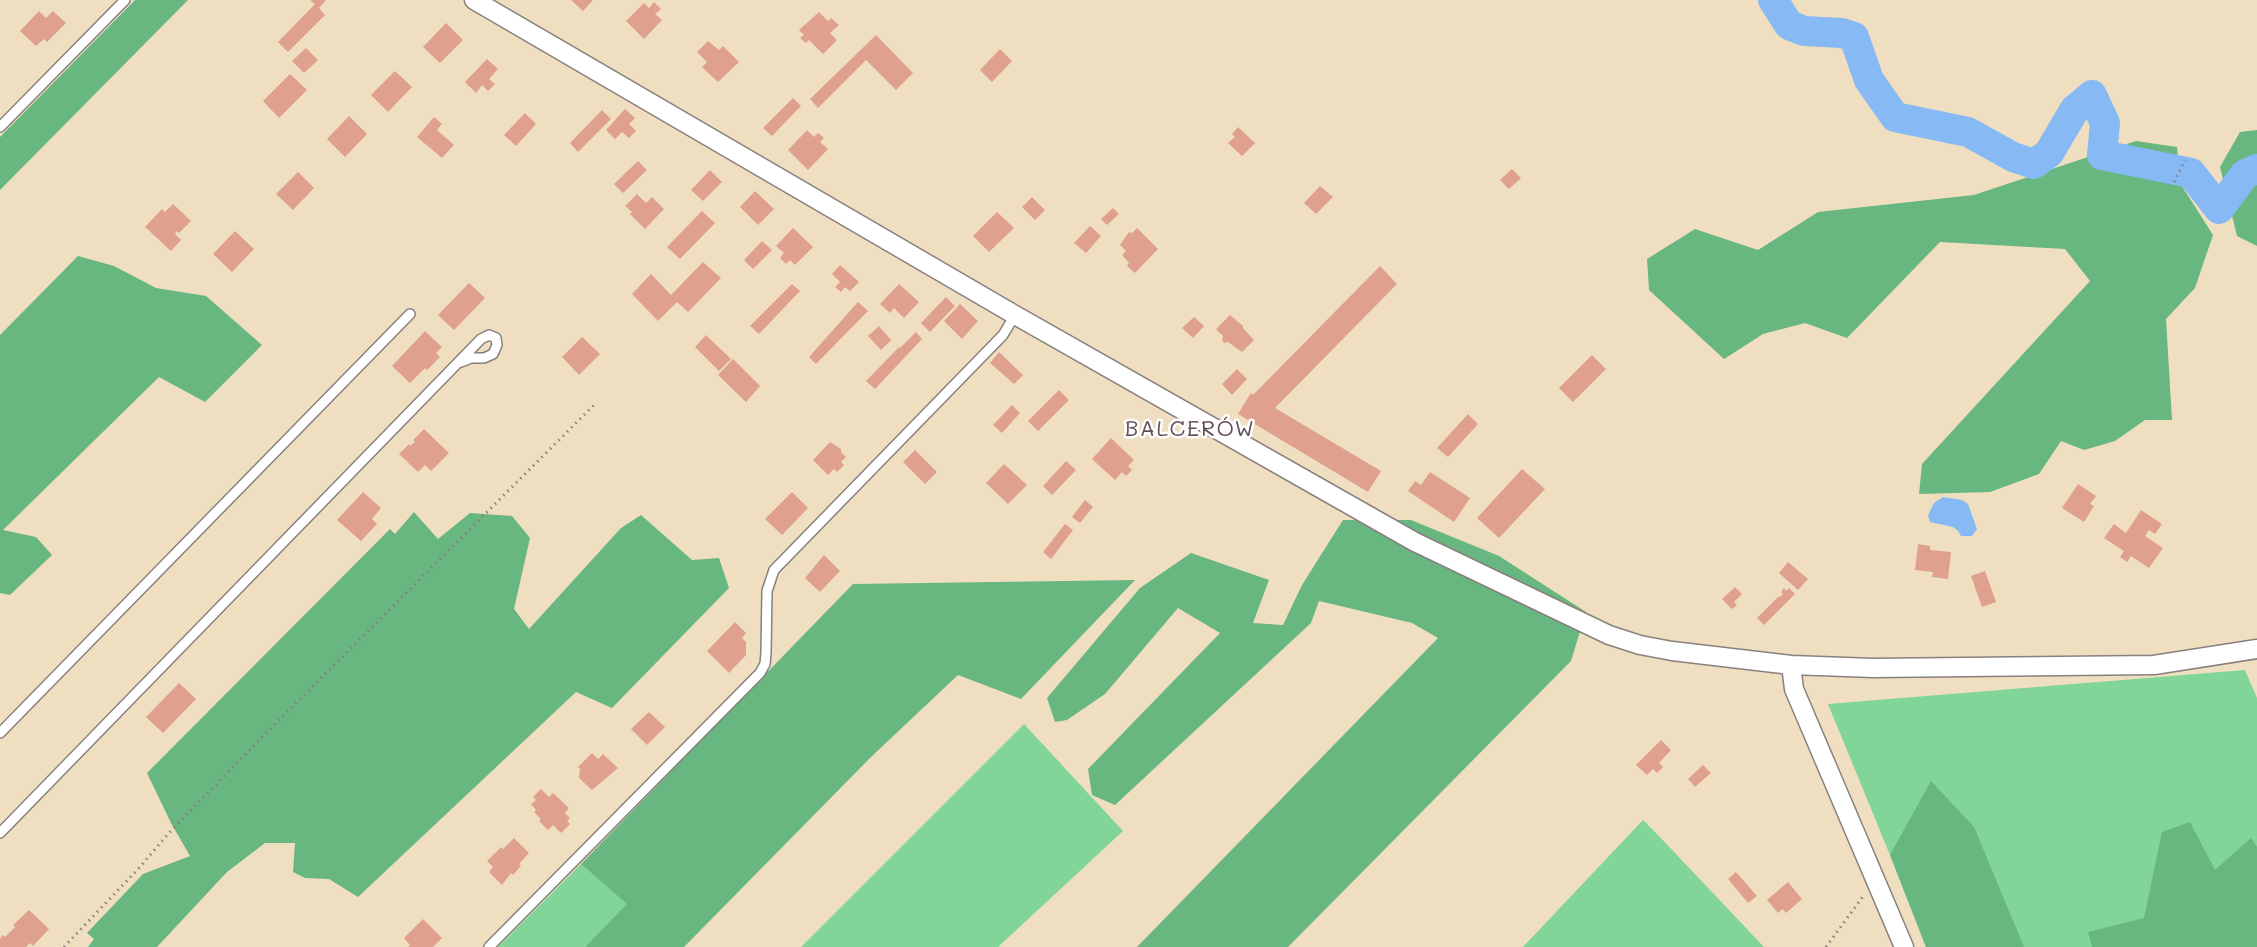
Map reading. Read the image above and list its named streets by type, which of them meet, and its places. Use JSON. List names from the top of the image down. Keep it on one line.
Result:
{"districts":["BALCERÓW"]}
